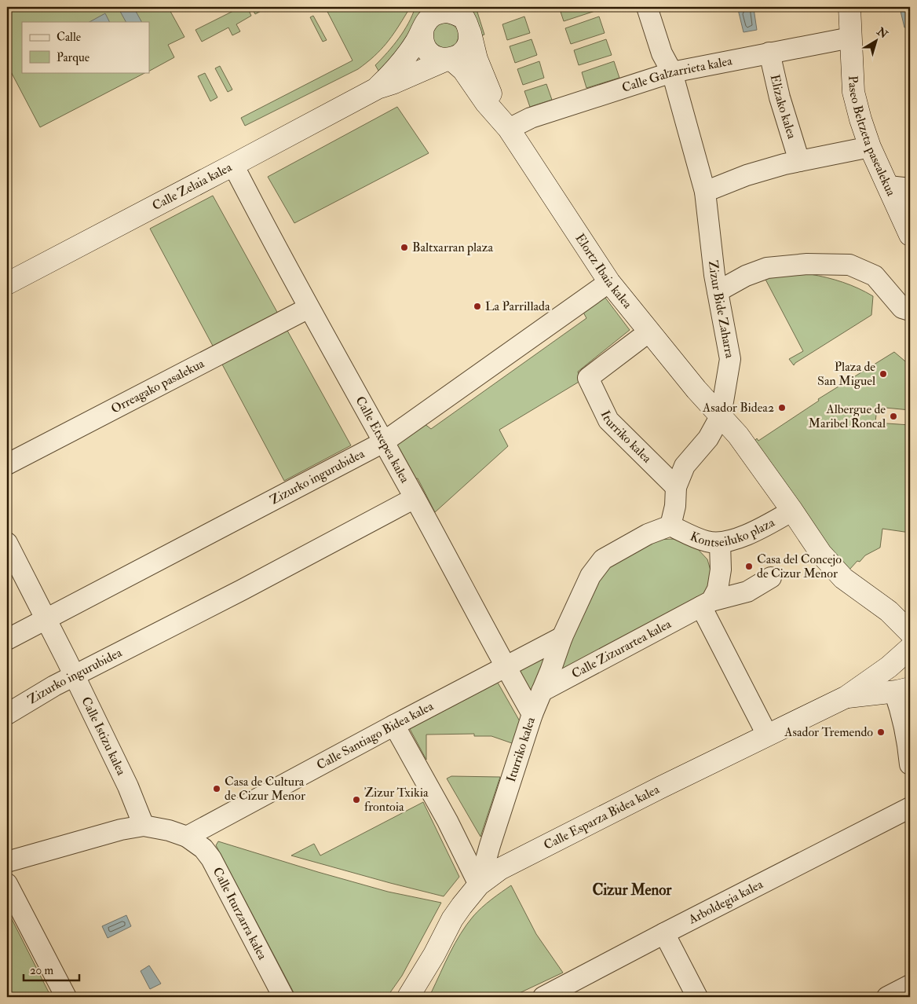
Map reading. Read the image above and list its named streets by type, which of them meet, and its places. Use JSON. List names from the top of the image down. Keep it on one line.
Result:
{"streets":{"street":["Calle Galzarrieta kalea","Elizako kalea","Paseo Beltzeta pasealekua","Calle Zelaia kalea","Elortz Ibaia kalea","Zizur Bide Zaharra","Orreagako pasalekua","Iturriko kalea","Calle Etxepea kalea","Zizurko ingurubidea","Kontseiluko plaza","Calle Zizurartea kalea","Calle Santiago Bidea kalea","Calle Istizu kalea","Calle Esparza Bidea kalea","Arboldegia kalea","Calle Iturzarra kalea"]},"crossings":[["Calle Galzarrieta kalea","Elizako kalea"],["Calle Galzarrieta kalea","Paseo Beltzeta pasealekua"],["Calle Galzarrieta kalea","Elortz Ibaia kalea"],["Calle Galzarrieta kalea","Zizur Bide Zaharra"],["Calle Zelaia kalea","Elortz Ibaia kalea"],["Calle Zelaia kalea","Calle Etxepea kalea"],["Elortz Ibaia kalea","Zizur Bide Zaharra"],["Elortz Ibaia kalea","Iturriko kalea"],["Elortz Ibaia kalea","Zizurko ingurubidea"],["Orreagako pasalekua","Calle Etxepea kalea"],["Iturriko kalea","Calle Etxepea kalea"],["Iturriko kalea","Kontseiluko plaza"],["Iturriko kalea","Calle Zizurartea kalea"],["Iturriko kalea","Calle Santiago Bidea kalea"],["Iturriko kalea","Calle Esparza Bidea kalea"],["Calle Etxepea kalea","Zizurko ingurubidea"],["Calle Etxepea kalea","Calle Santiago Bidea kalea"],["Zizurko ingurubidea","Calle Istizu kalea"],["Calle Santiago Bidea kalea","Calle Iturzarra kalea"]],"districts":["Cizur Menor"],"places":["Baltxarran plaza","La Parrillada","Plaza de San Miguel","Asador Bidea2","Albergue de Maribel Roncal","Casa del Concejo de Cizur Menor","Asador Tremendo","Casa de Cultura de Cizur Menor","Zizur Txikia frontoia"],"legend":["Calle","Parque"],"scale_bar":"20 m","north":"top right"}
